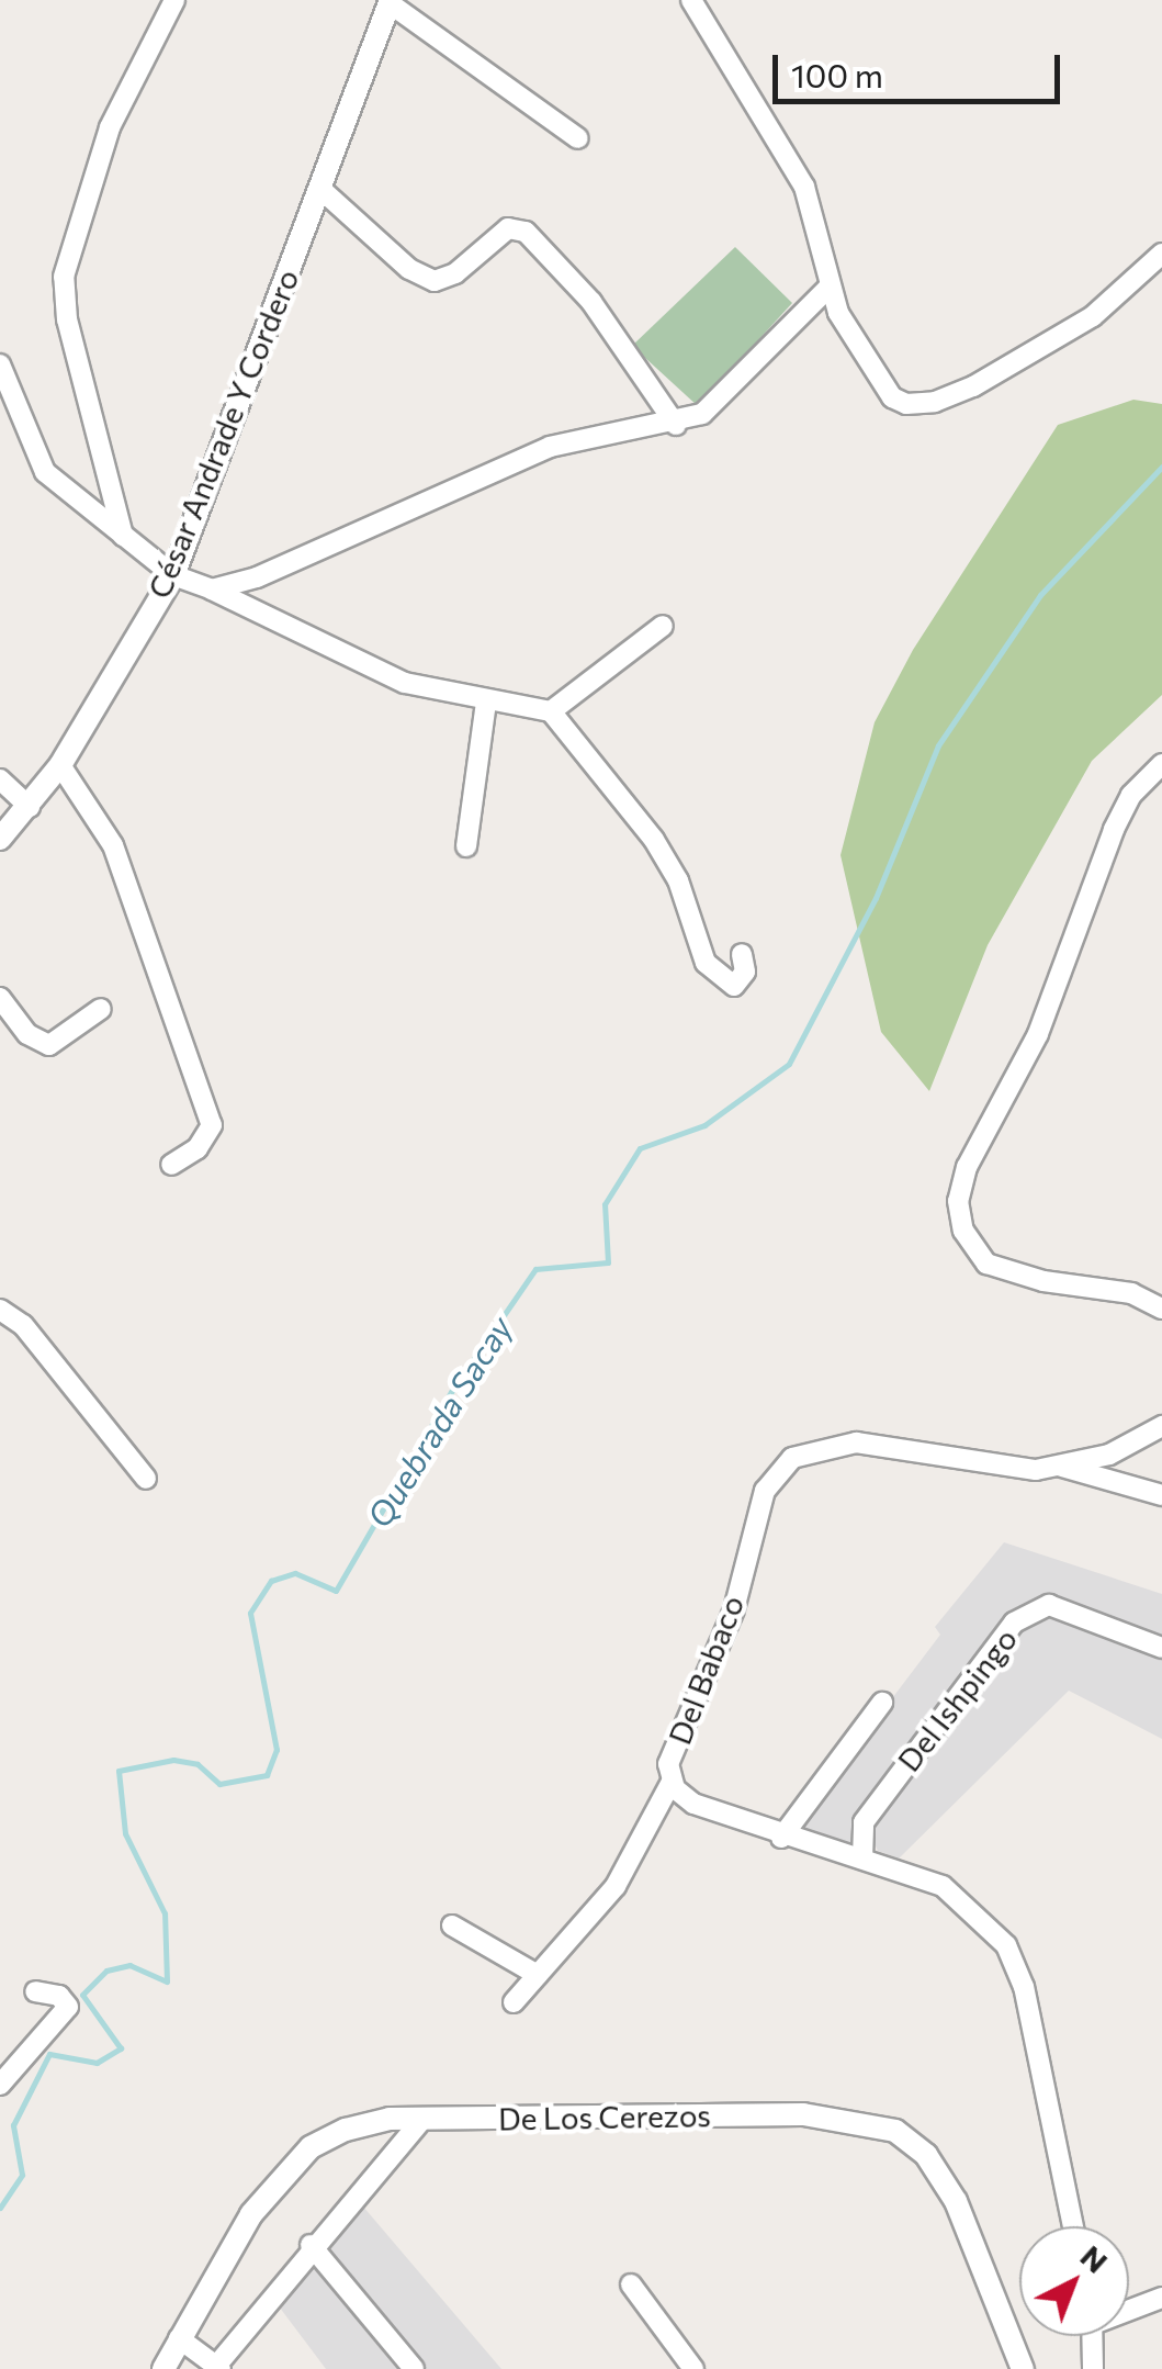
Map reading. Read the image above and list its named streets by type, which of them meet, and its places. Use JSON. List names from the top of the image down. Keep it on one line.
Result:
{"streets":{"street":["César Andrade Y Cordero","Del Babaco","Del Ishpingo","De Los Cerezos"]},"crossings":[["Del Babaco","Del Ishpingo"]],"water":["Quebrada Sacay"],"scale_bar":"100 m","north":"top right"}
